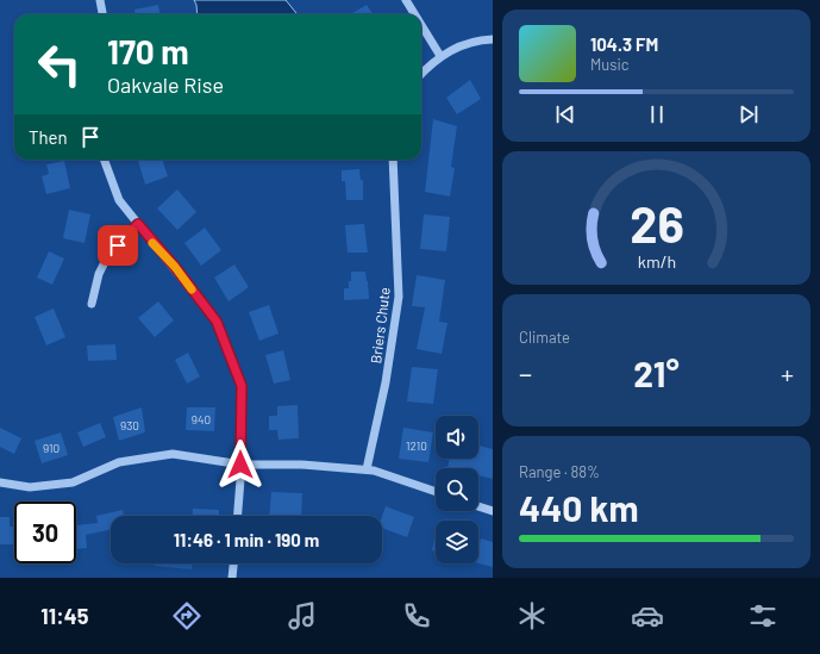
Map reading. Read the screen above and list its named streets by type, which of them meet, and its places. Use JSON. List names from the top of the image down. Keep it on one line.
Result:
{"streets":{"street":["Briers Chute"]},"house_numbers":["940","930","1210","910"],"page":{"turn":["170 m","Oakvale Rise"],"song":["104.3 FM","Music"],"then":"Then","tile":["Climate",["Range · 88%","440 km"]],"heat":["−","21°","+"],"limit":"30","trip":"11:46 · 1 min · 190 m","tabs":"11:45","gauge":["26","km/h"]}}
